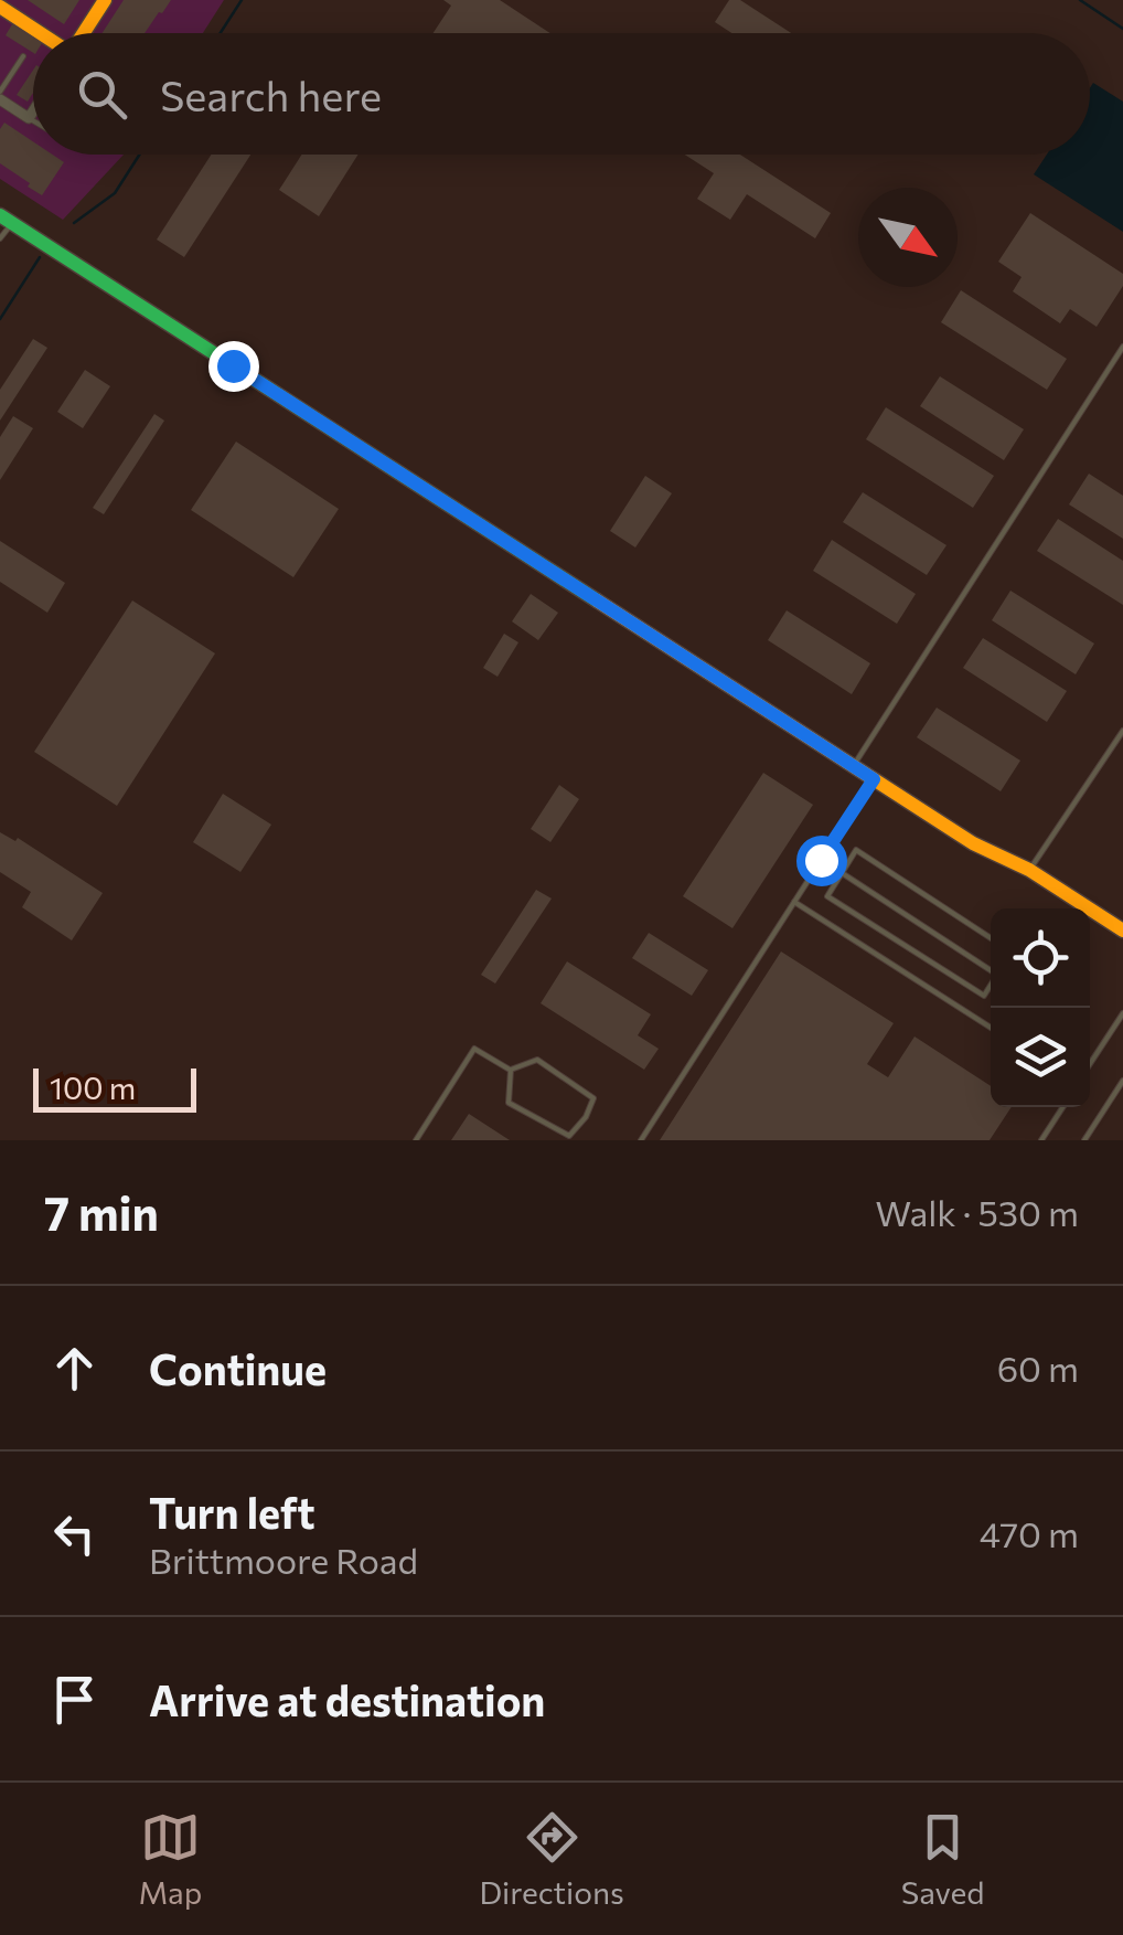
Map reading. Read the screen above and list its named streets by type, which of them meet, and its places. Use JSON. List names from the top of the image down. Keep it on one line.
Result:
{"scale_bar":"100 m","north":"bottom right","page":{"search":"Search here","scale":"100 m","heading":["7 min","Walk · 530 m"],"list":[["Continue","60 m"],["Turn left","Brittmoore Road","470 m"],"Arrive at destination"],"nav":["Map","Directions","Saved"]}}
